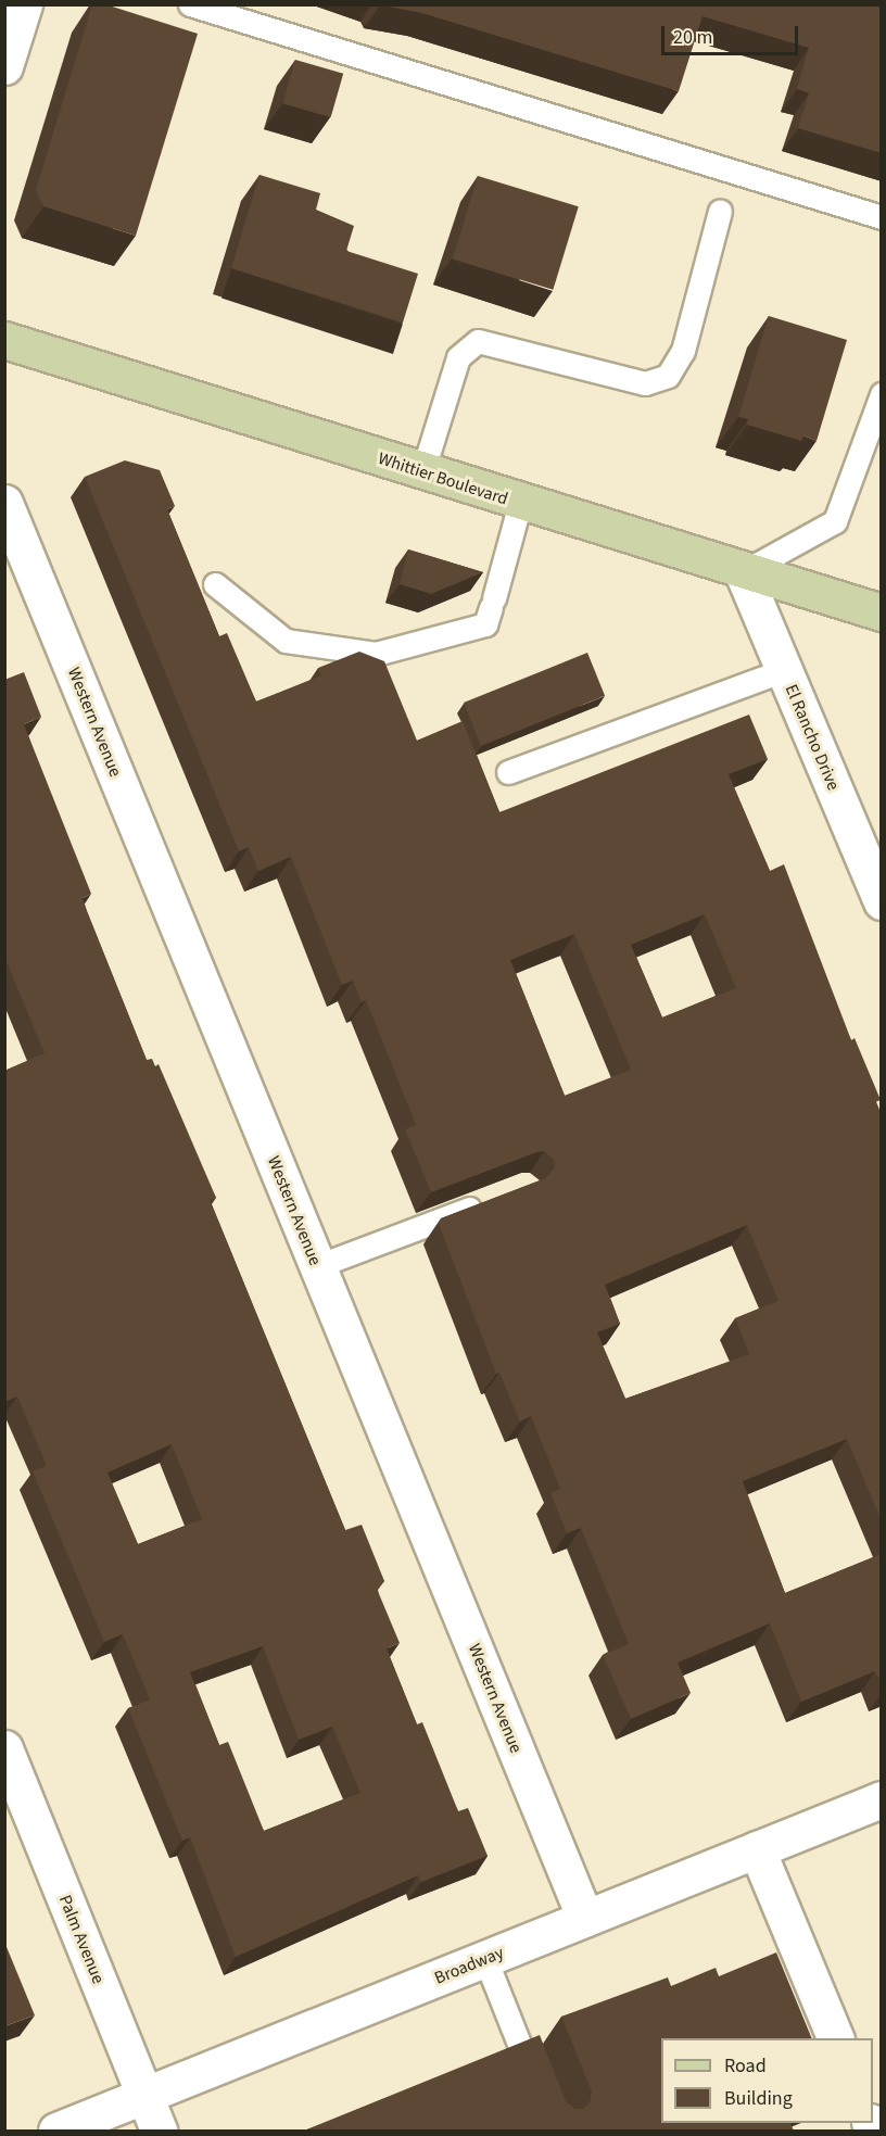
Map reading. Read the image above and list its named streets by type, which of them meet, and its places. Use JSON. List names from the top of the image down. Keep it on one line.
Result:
{"streets":{"main road":["Whittier Boulevard"],"street":["Western Avenue","El Rancho Drive","Palm Avenue","Broadway"]},"crossings":[["Whittier Boulevard","El Rancho Drive"],["Western Avenue","Broadway"],["Palm Avenue","Broadway"]],"legend":["Road","Building"],"scale_bar":"20 m"}
